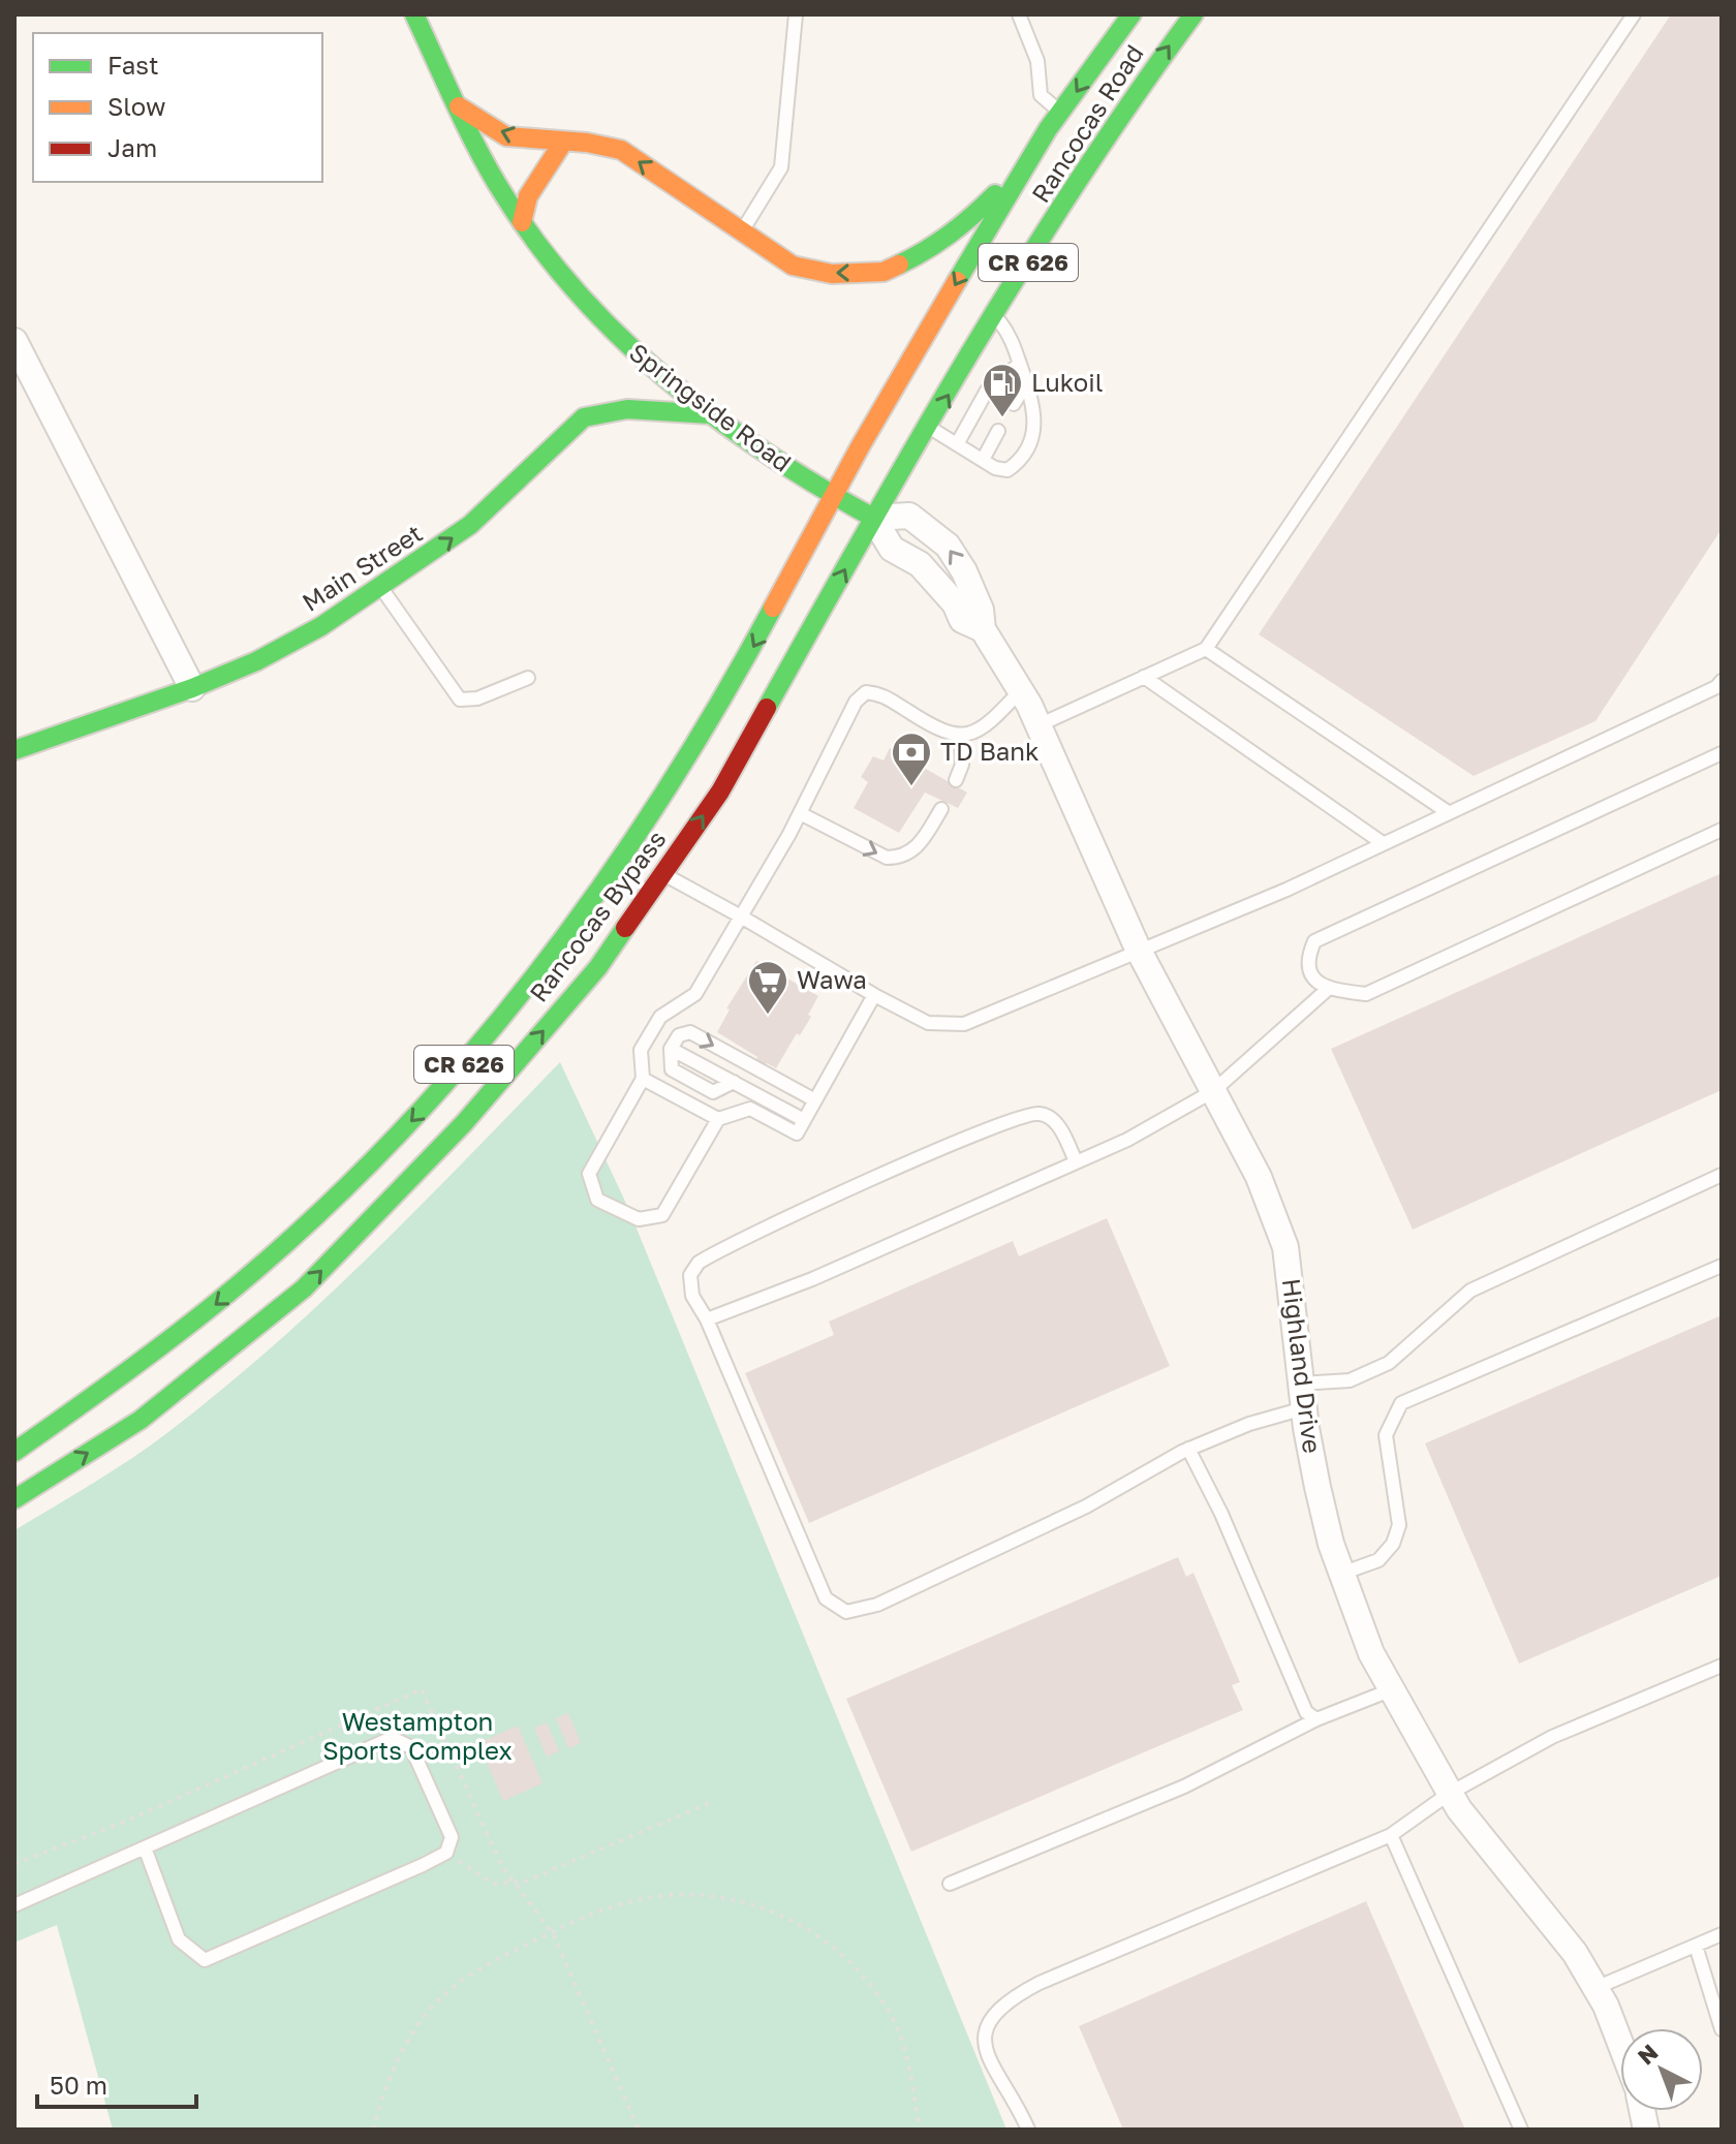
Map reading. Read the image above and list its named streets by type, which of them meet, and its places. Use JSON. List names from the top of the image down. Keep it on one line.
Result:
{"streets":{"main road":["Rancocas Road","CR 626","Springside Road","Main Street","Rancocas Bypass"],"street":["Highland Drive"]},"crossings":[["Rancocas Road","Springside Road"],["Rancocas Road","Rancocas Bypass"],["Rancocas Road","Highland Drive"],["Springside Road","Main Street"],["Springside Road","Rancocas Bypass"],["Springside Road","Highland Drive"],["Rancocas Bypass","Highland Drive"]],"one_way":["Main Street"],"parks":["Westampton Sports Complex"],"places":{"fuel station":["Lukoil"],"bank":["TD Bank"],"supermarket":["Wawa"]},"legend":["Fast","Slow","Jam"],"scale_bar":"50 m","north":"top left"}
